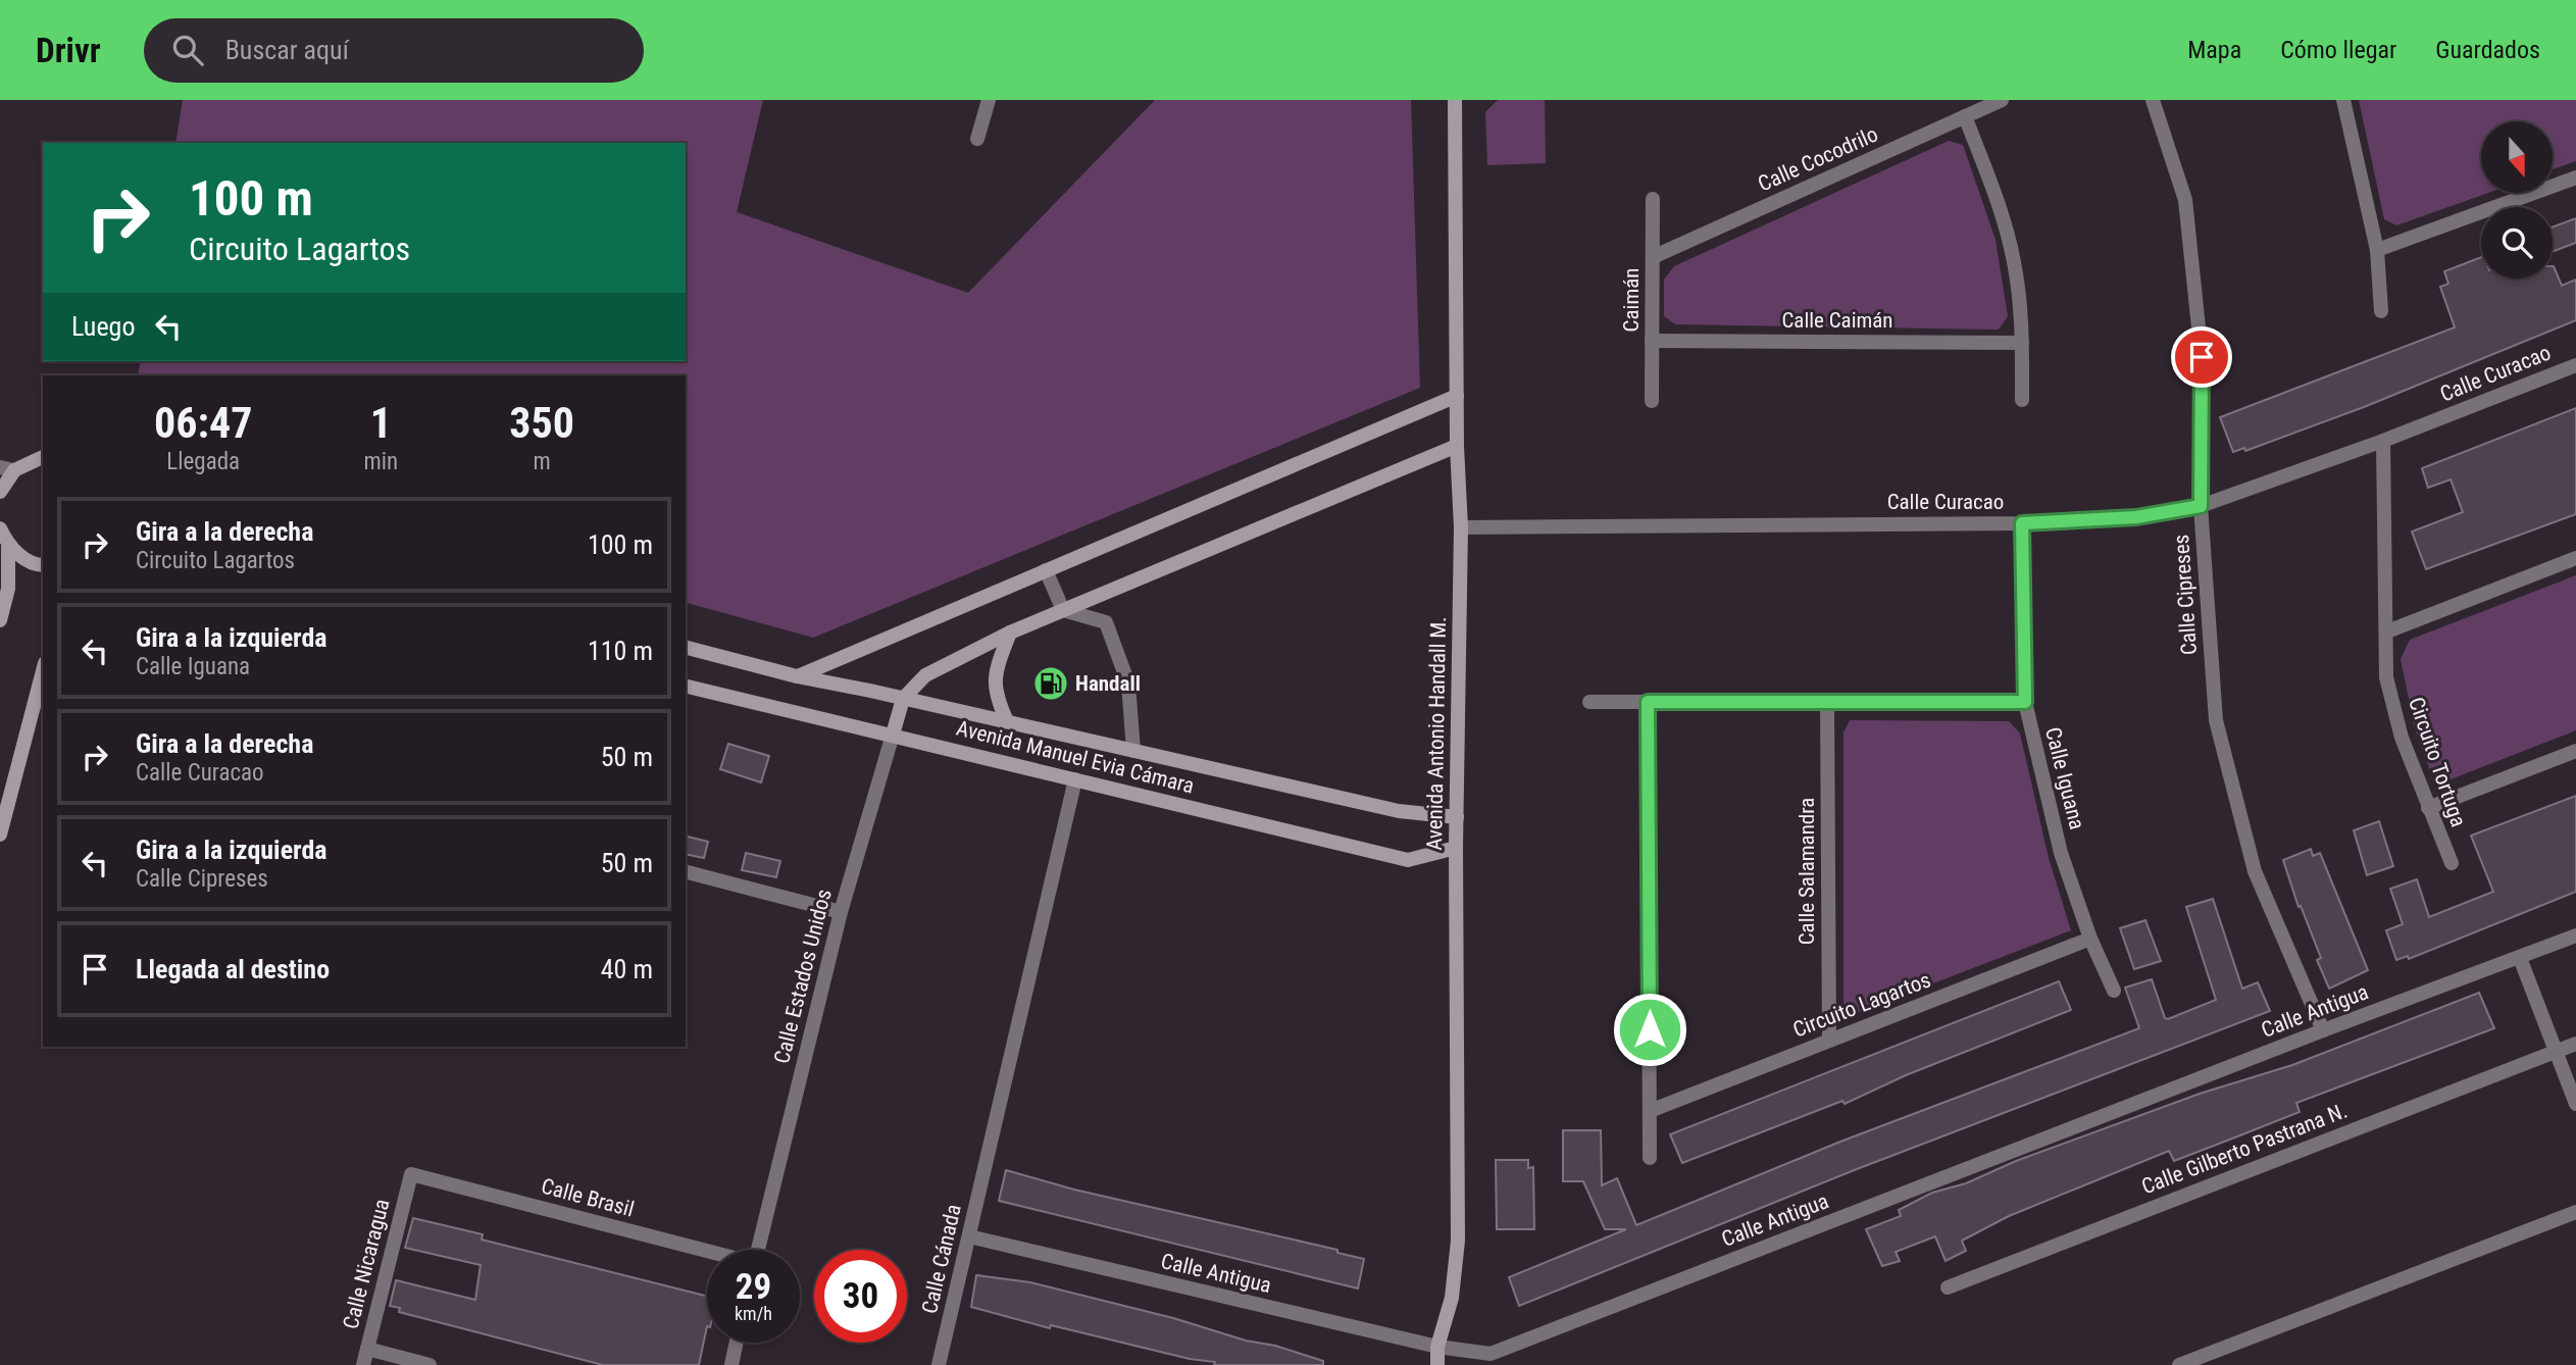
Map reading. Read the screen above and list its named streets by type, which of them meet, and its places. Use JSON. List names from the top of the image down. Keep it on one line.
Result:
{"streets":{"street":["Calle Cocodrilo","Caimán","Calle Caimán","Calle Curacao","Calle Cipreses","Avenida Antonio Handall M.","Avenida Manuel Evia Cámara","Circuito Tortuga","Calle Iguana","Calle Salamandra","Calle Estados Unidos","Circuito Lagartos","Calle Antigua","Calle Gilberto Pastrana N.","Calle Brasil","Calle Cánada","Calle Nicaragua"]},"crossings":[["Calle Cocodrilo","Caimán"],["Caimán","Calle Caimán"],["Calle Curacao","Calle Cipreses"],["Calle Curacao","Avenida Antonio Handall M."],["Calle Curacao","Circuito Tortuga"],["Calle Curacao","Calle Iguana"],["Calle Cipreses","Calle Antigua"],["Avenida Antonio Handall M.","Avenida Manuel Evia Cámara"],["Avenida Antonio Handall M.","Calle Antigua"],["Avenida Manuel Evia Cámara","Calle Estados Unidos"],["Avenida Manuel Evia Cámara","Calle Cánada"],["Calle Iguana","Circuito Lagartos"],["Calle Salamandra","Circuito Lagartos"],["Calle Antigua","Calle Cánada"],["Calle Brasil","Calle Nicaragua"]],"places":{"fuel station":["Handall"]},"north":"bottom","page":{"header":"Drivr","search":"Buscar aquí","nav":["Mapa","Cómo llegar","Guardados"],"turn":["100 m","Circuito Lagartos"],"then":"Luego","eta":["06:47","Llegada","1","min","350","m"],"list":[{"name":"Gira a la derecha","note":"Circuito Lagartos","value":"100 m"},{"name":"Gira a la izquierda","note":"Calle Iguana","value":"110 m"},{"name":"Gira a la derecha","note":"Calle Curacao","value":"50 m"},{"name":"Gira a la izquierda","note":"Calle Cipreses","value":"50 m"},{"name":"Llegada al destino","value":"40 m"}],"speed":"29 km/h","limit":"30"}}
